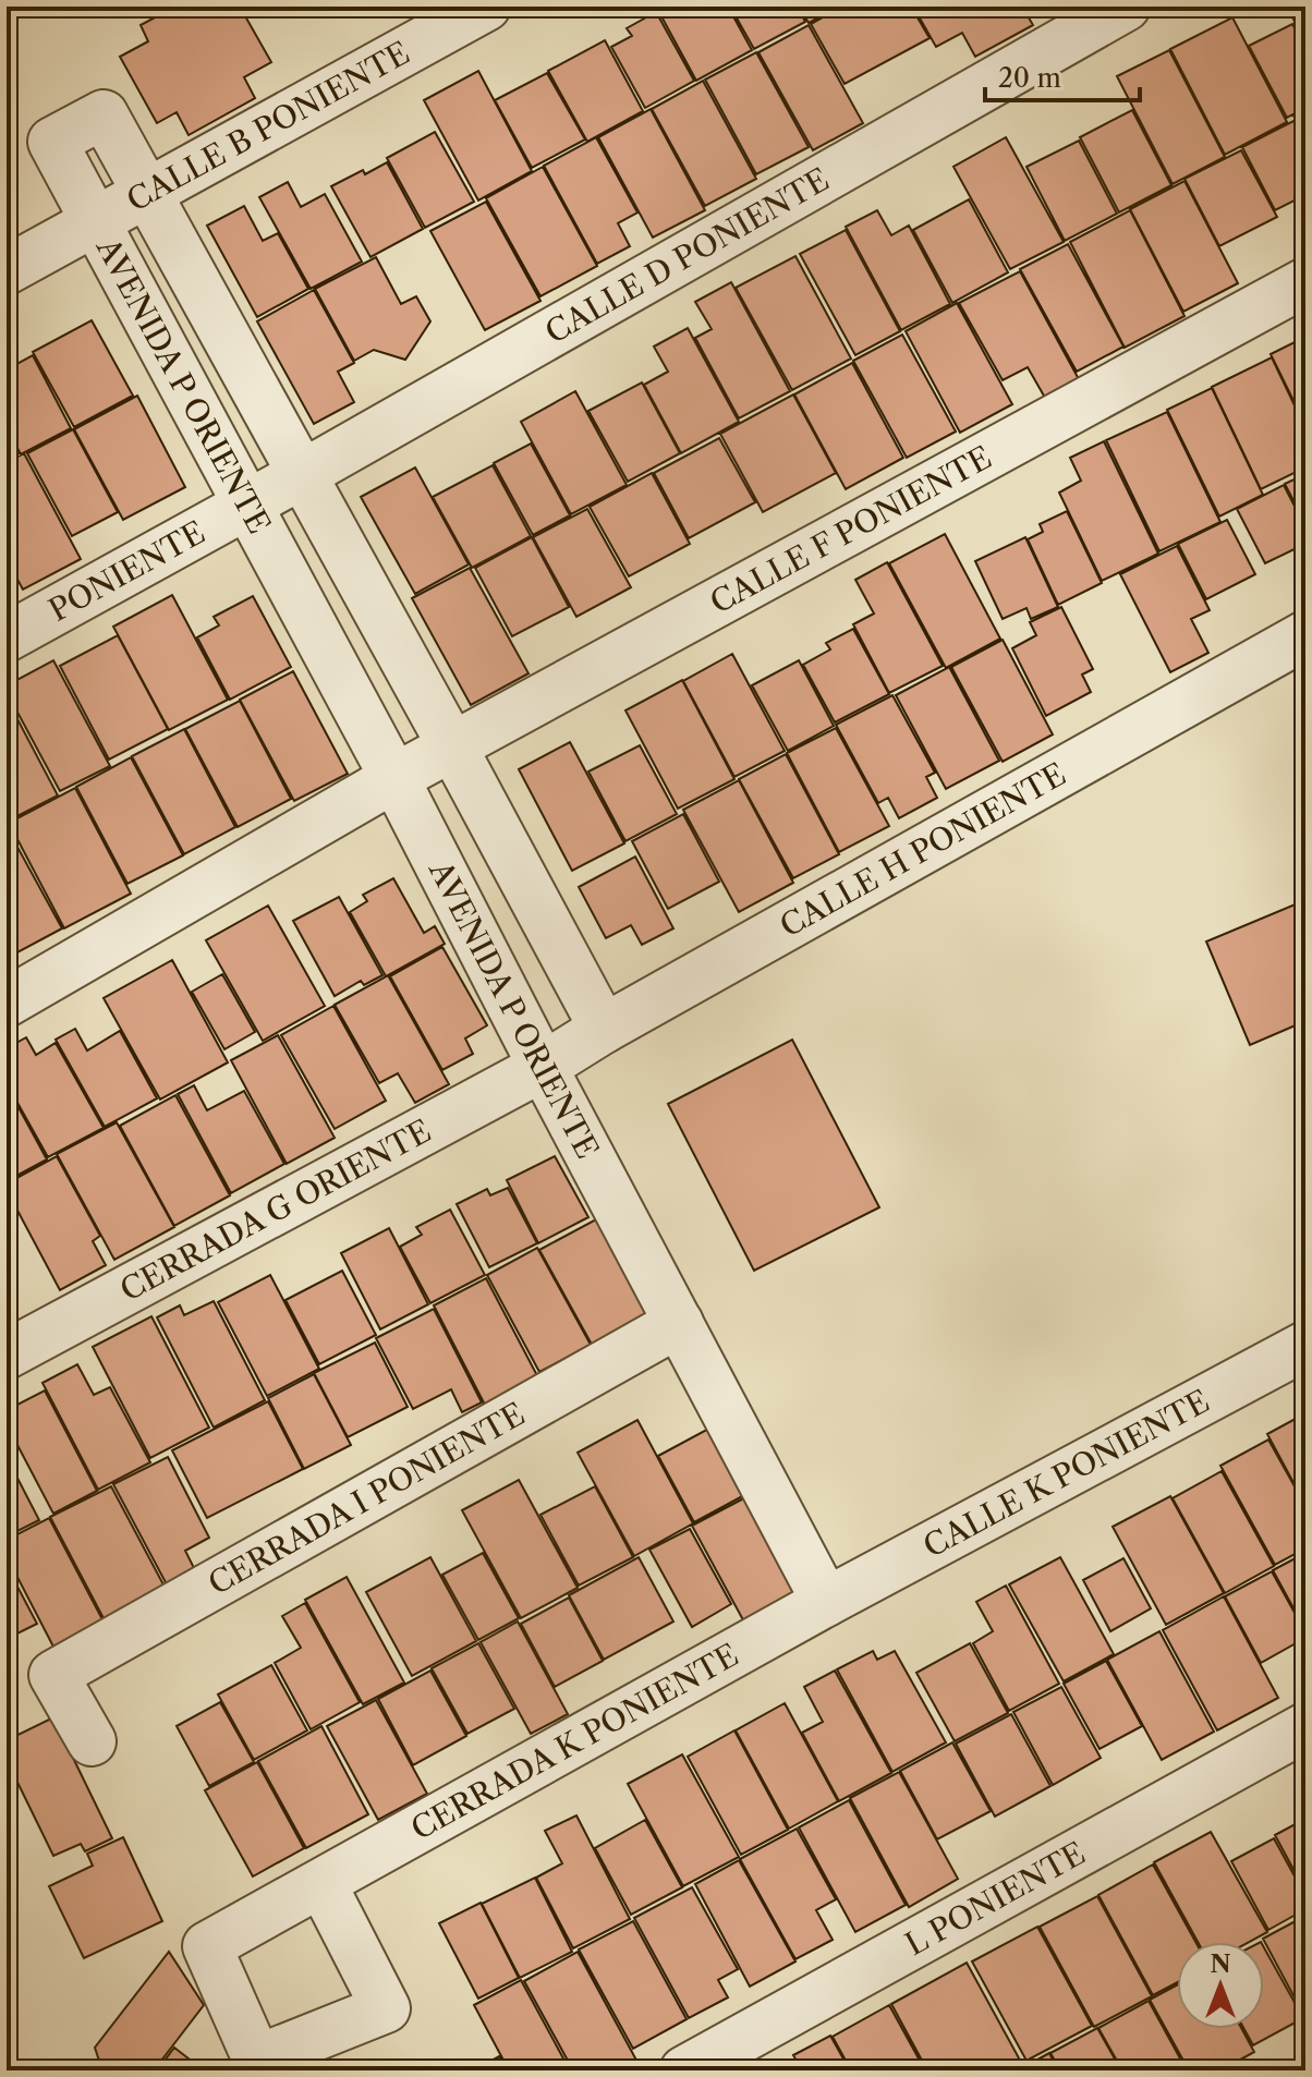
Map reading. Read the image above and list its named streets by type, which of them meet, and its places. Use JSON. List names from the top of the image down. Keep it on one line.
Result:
{"streets":{"street":["CALLE B PONIENTE","CALLE D PONIENTE","AVENIDA P ORIENTE","CALLE F PONIENTE","PONIENTE","CALLE H PONIENTE","CERRADA G ORIENTE","CALLE K PONIENTE","CERRADA I PONIENTE","CERRADA K PONIENTE","L PONIENTE"]},"crossings":[["CALLE B PONIENTE","AVENIDA P ORIENTE"],["CALLE D PONIENTE","AVENIDA P ORIENTE"],["CALLE D PONIENTE","PONIENTE"],["AVENIDA P ORIENTE","CALLE F PONIENTE"],["AVENIDA P ORIENTE","PONIENTE"],["AVENIDA P ORIENTE","CALLE H PONIENTE"],["AVENIDA P ORIENTE","CERRADA G ORIENTE"],["AVENIDA P ORIENTE","CALLE K PONIENTE"],["AVENIDA P ORIENTE","CERRADA I PONIENTE"],["AVENIDA P ORIENTE","CERRADA K PONIENTE"],["CALLE H PONIENTE","CERRADA G ORIENTE"],["CALLE K PONIENTE","CERRADA K PONIENTE"]],"scale_bar":"20 m","north":"top"}
